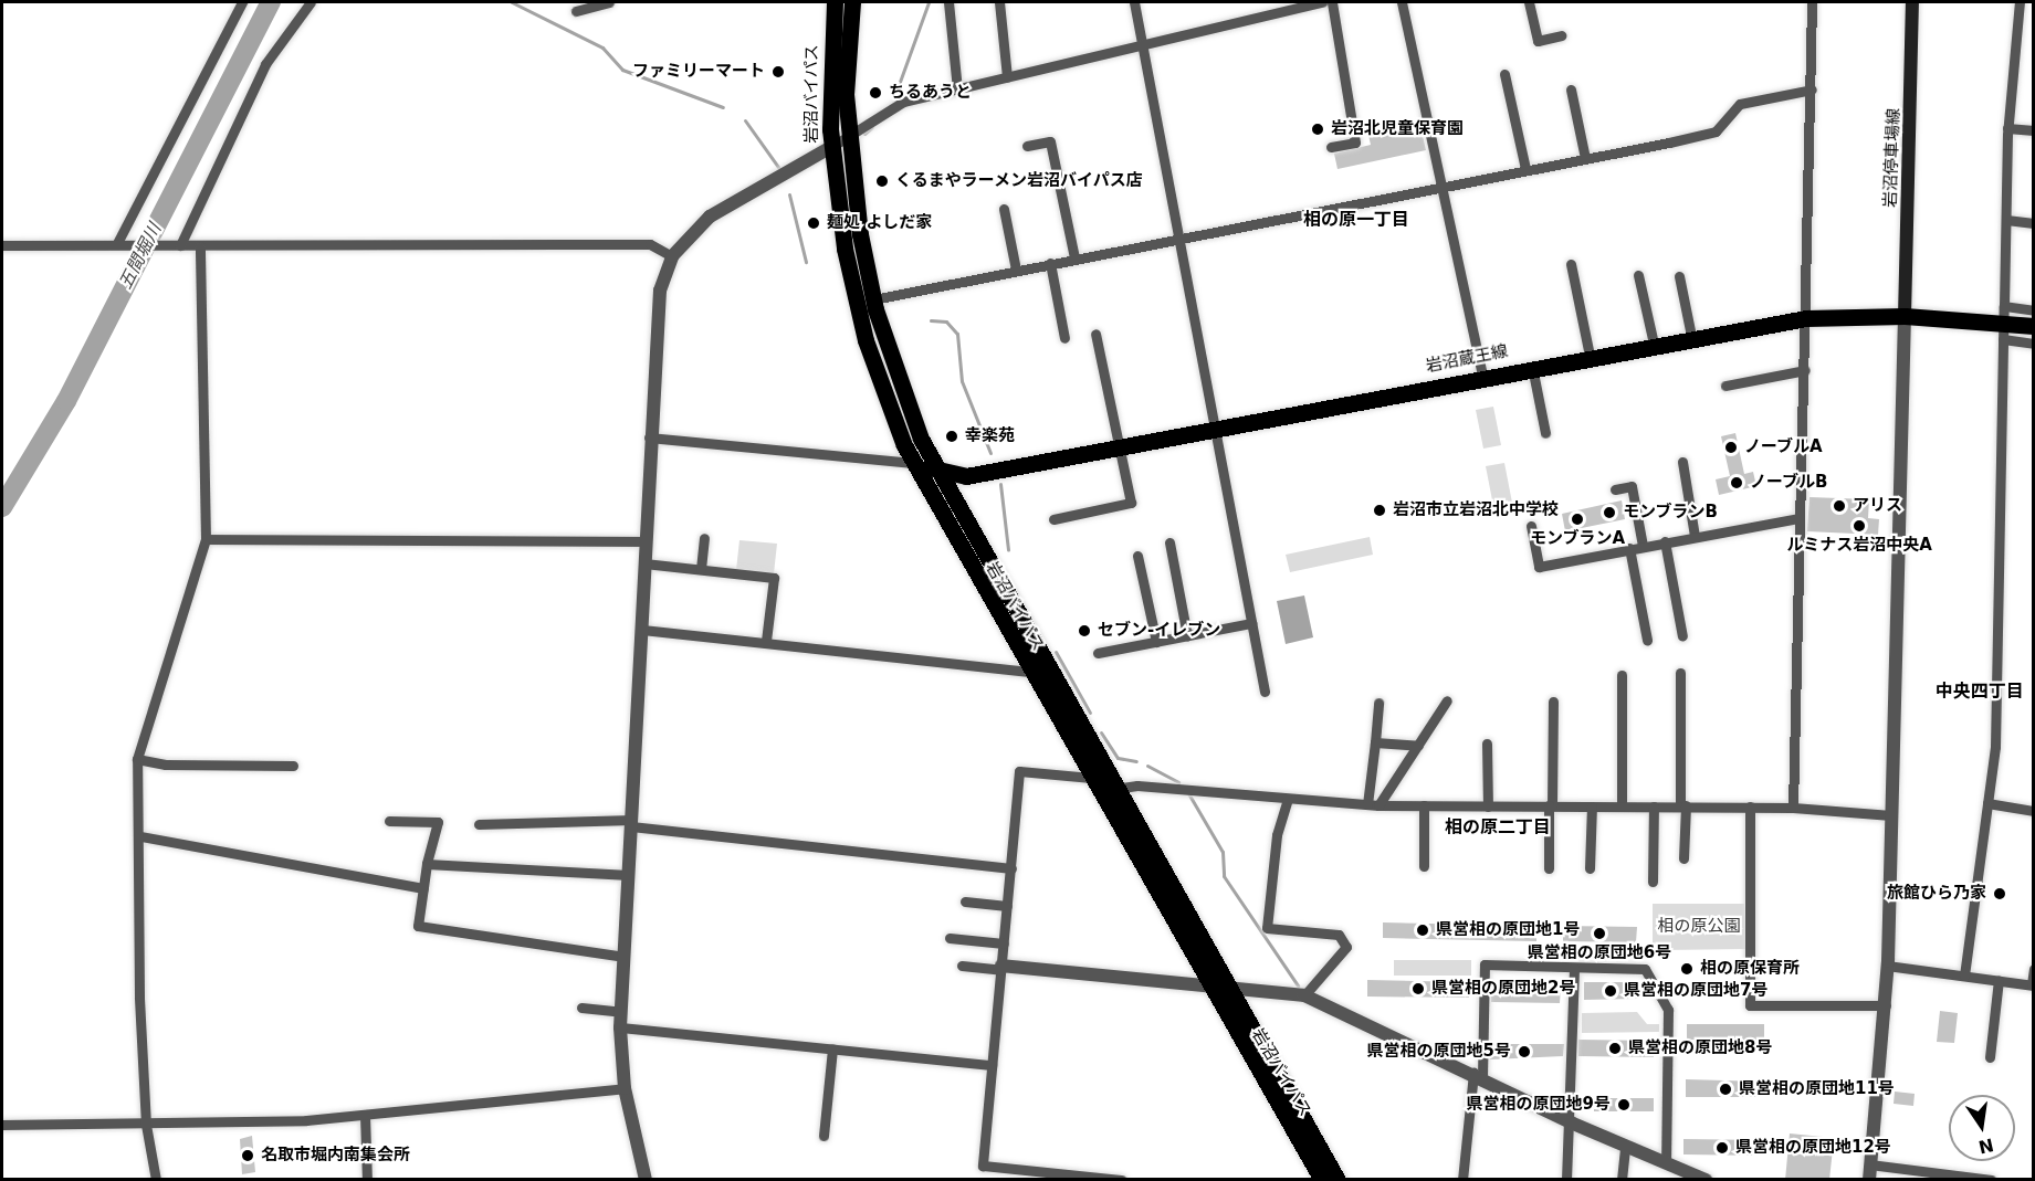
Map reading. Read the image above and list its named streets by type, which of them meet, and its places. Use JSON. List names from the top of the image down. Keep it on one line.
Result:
{"streets":{"main road":["岩沼バイパス","岩沼停車場線","岩沼蔵王線"]},"crossings":[["岩沼バイパス","岩沼蔵王線"],["岩沼停車場線","岩沼蔵王線"]],"districts":["相の原一丁目","中央四丁目","相の原二丁目"],"water":["五間堀川"],"parks":["相の原公園"],"places":["ファミリーマート","ちるあうと","岩沼北児童保育園","くるまやラーメン岩沼バイパス店","麺処 よしだ家","幸楽苑","ノーブルA","ノーブルB","アリス","岩沼市立岩沼北中学校","モンブランB","モンブランA","ルミナス岩沼中央A","セブン-イレブン","旅館ひら乃家","県営相の原団地1号","県営相の原団地6号","相の原保育所","県営相の原団地2号","県営相の原団地7号","県営相の原団地8号","県営相の原団地5号","県営相の原団地11号","県営相の原団地9号","県営相の原団地12号","名取市堀内南集会所"],"north":"bottom"}
